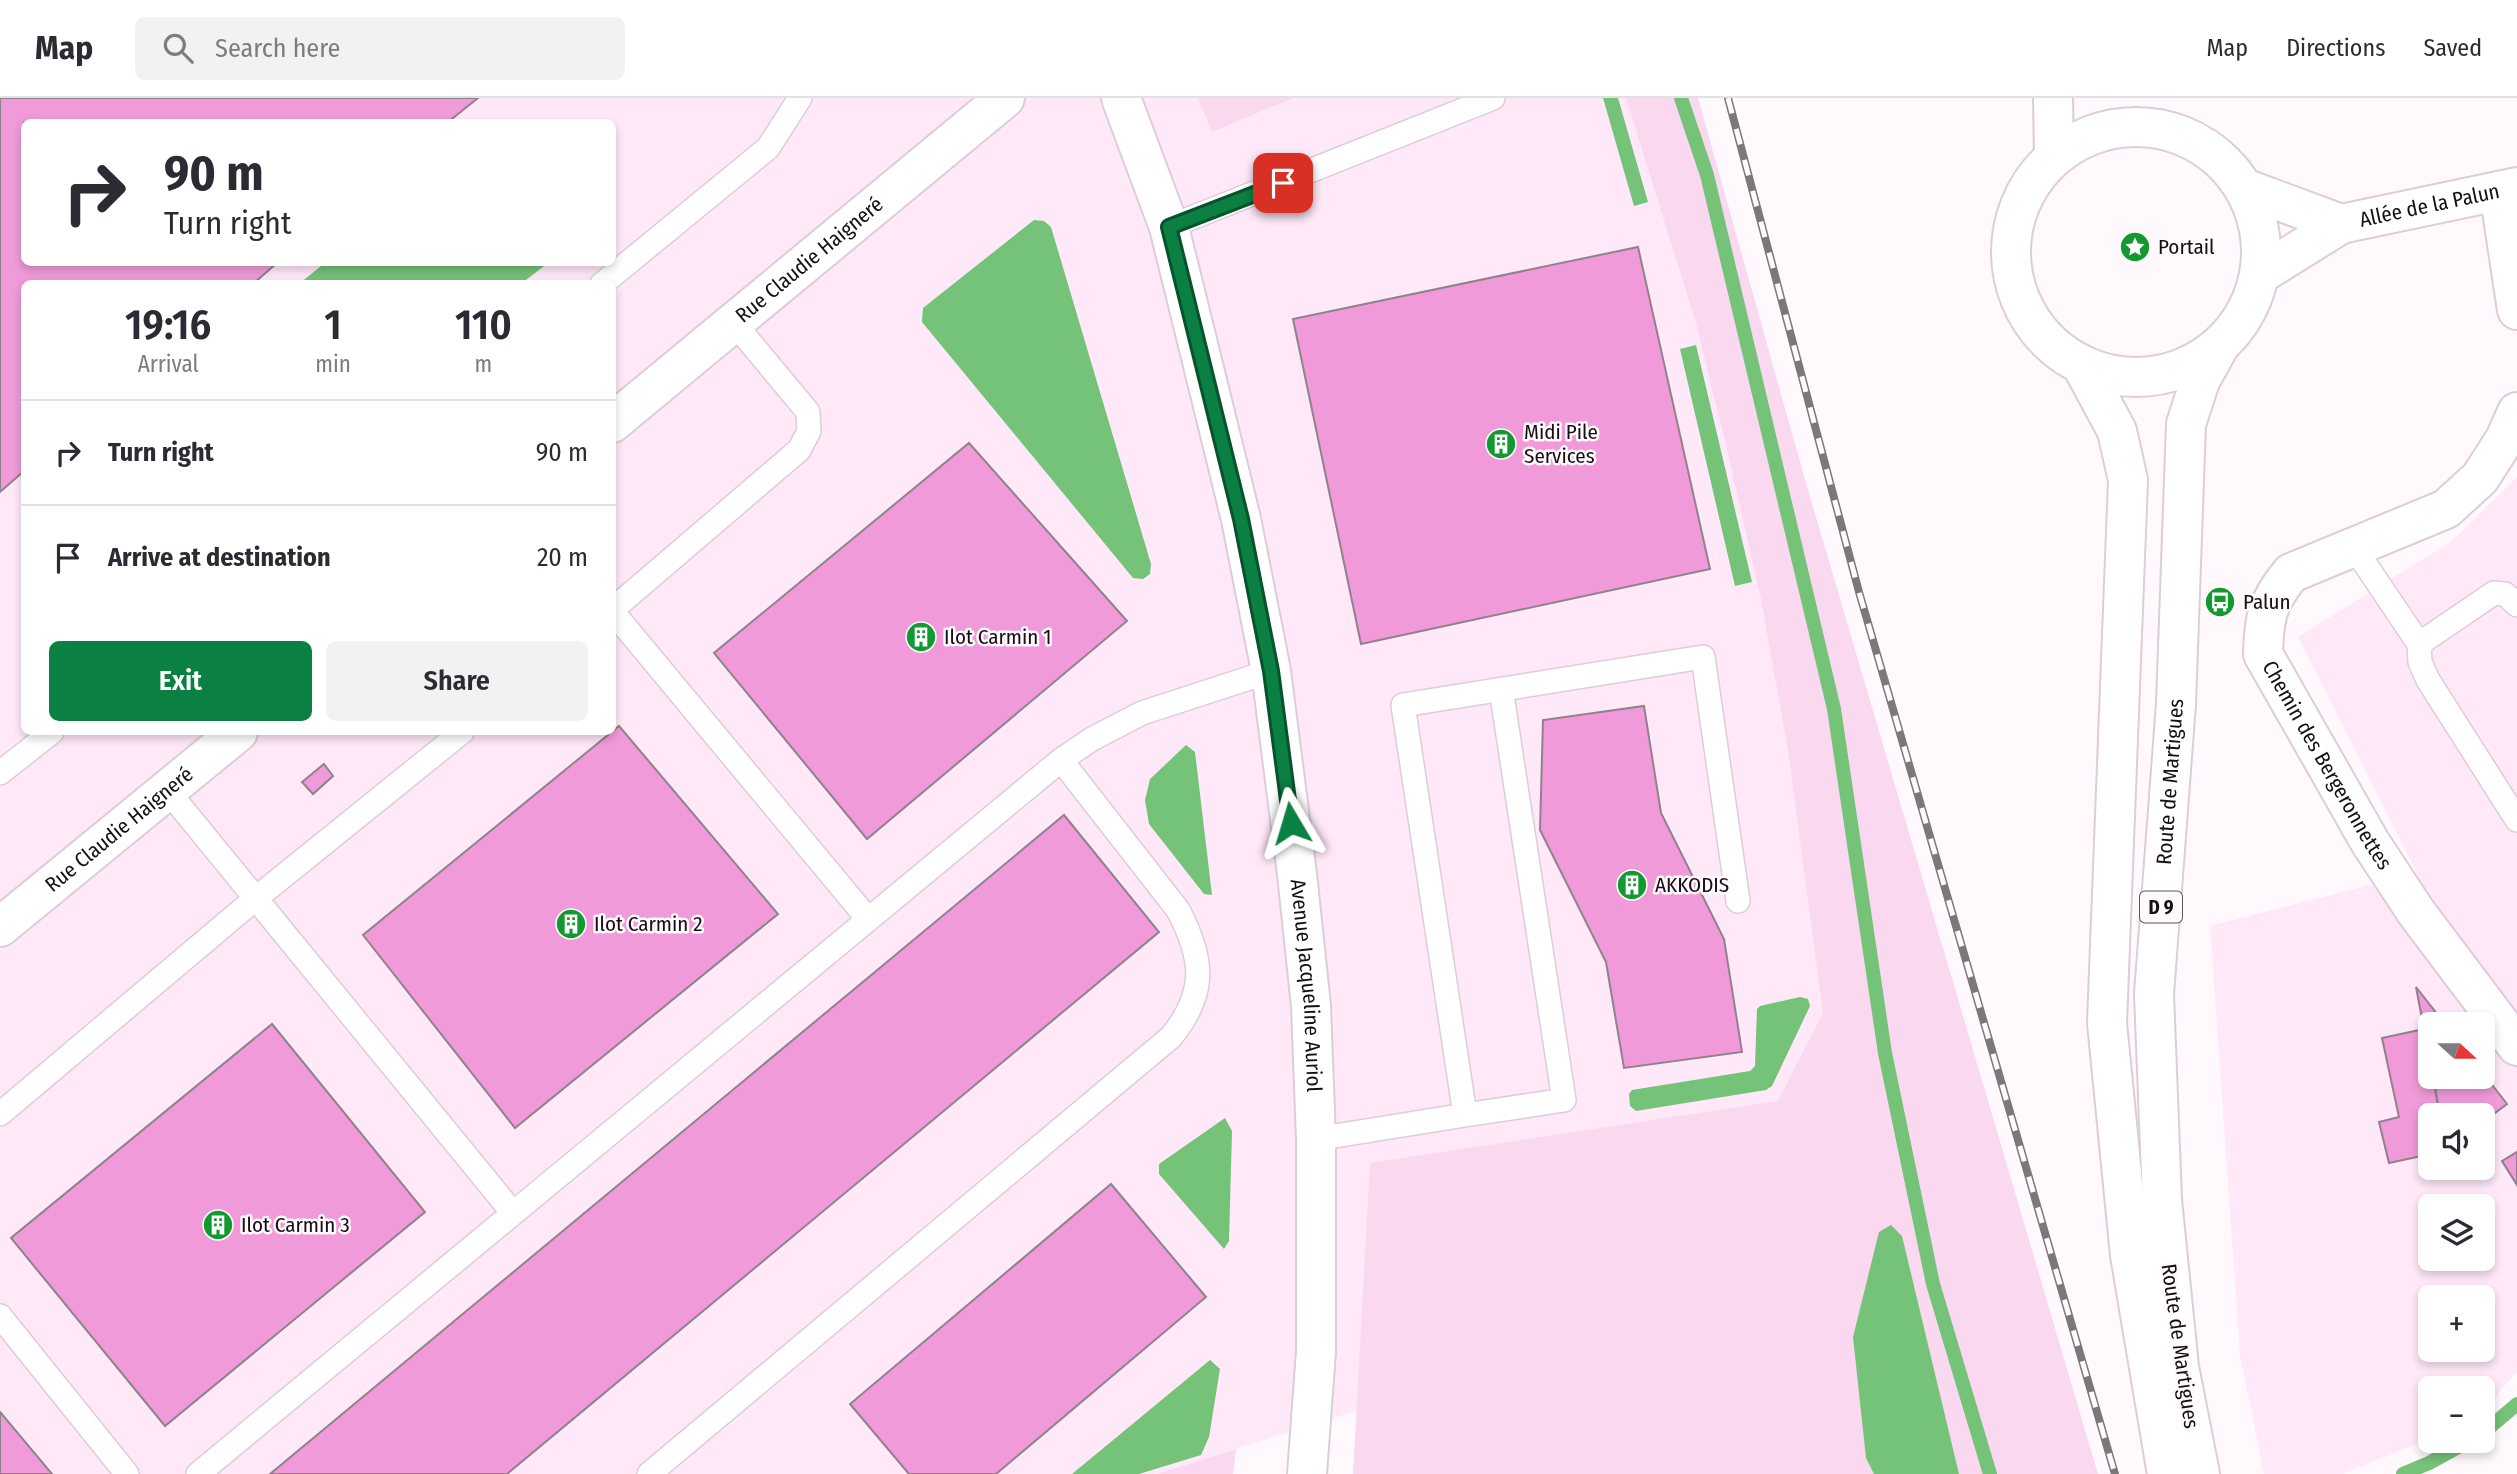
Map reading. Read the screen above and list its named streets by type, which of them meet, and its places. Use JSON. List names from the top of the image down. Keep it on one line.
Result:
{"streets":{"street":["Allée de la Palun","Rue Claudie Haigneré","Chemin des Bergeronnettes","Route de Martigues","D 9","Avenue Jacqueline Auriol"]},"crossings":[["Allée de la Palun","Route de Martigues"]],"places":{"place":["Portail"],"building":["Midi Pile Services","Ilot Carmin 1","AKKODIS","Ilot Carmin 2","Ilot Carmin 3"],"bus stop":["Palun"]},"north":"right","page":{"header":"Map","search":"Search here","nav":["Map","Directions","Saved"],"turn":["90 m","Turn right"],"eta":["19:16","Arrival","1","min","110","m"],"list":[{"name":"Turn right","value":"90 m"},{"name":"Arrive at destination","value":"20 m"}],"buttons":["Exit","Share"],"map_buttons":["+","−"]}}
